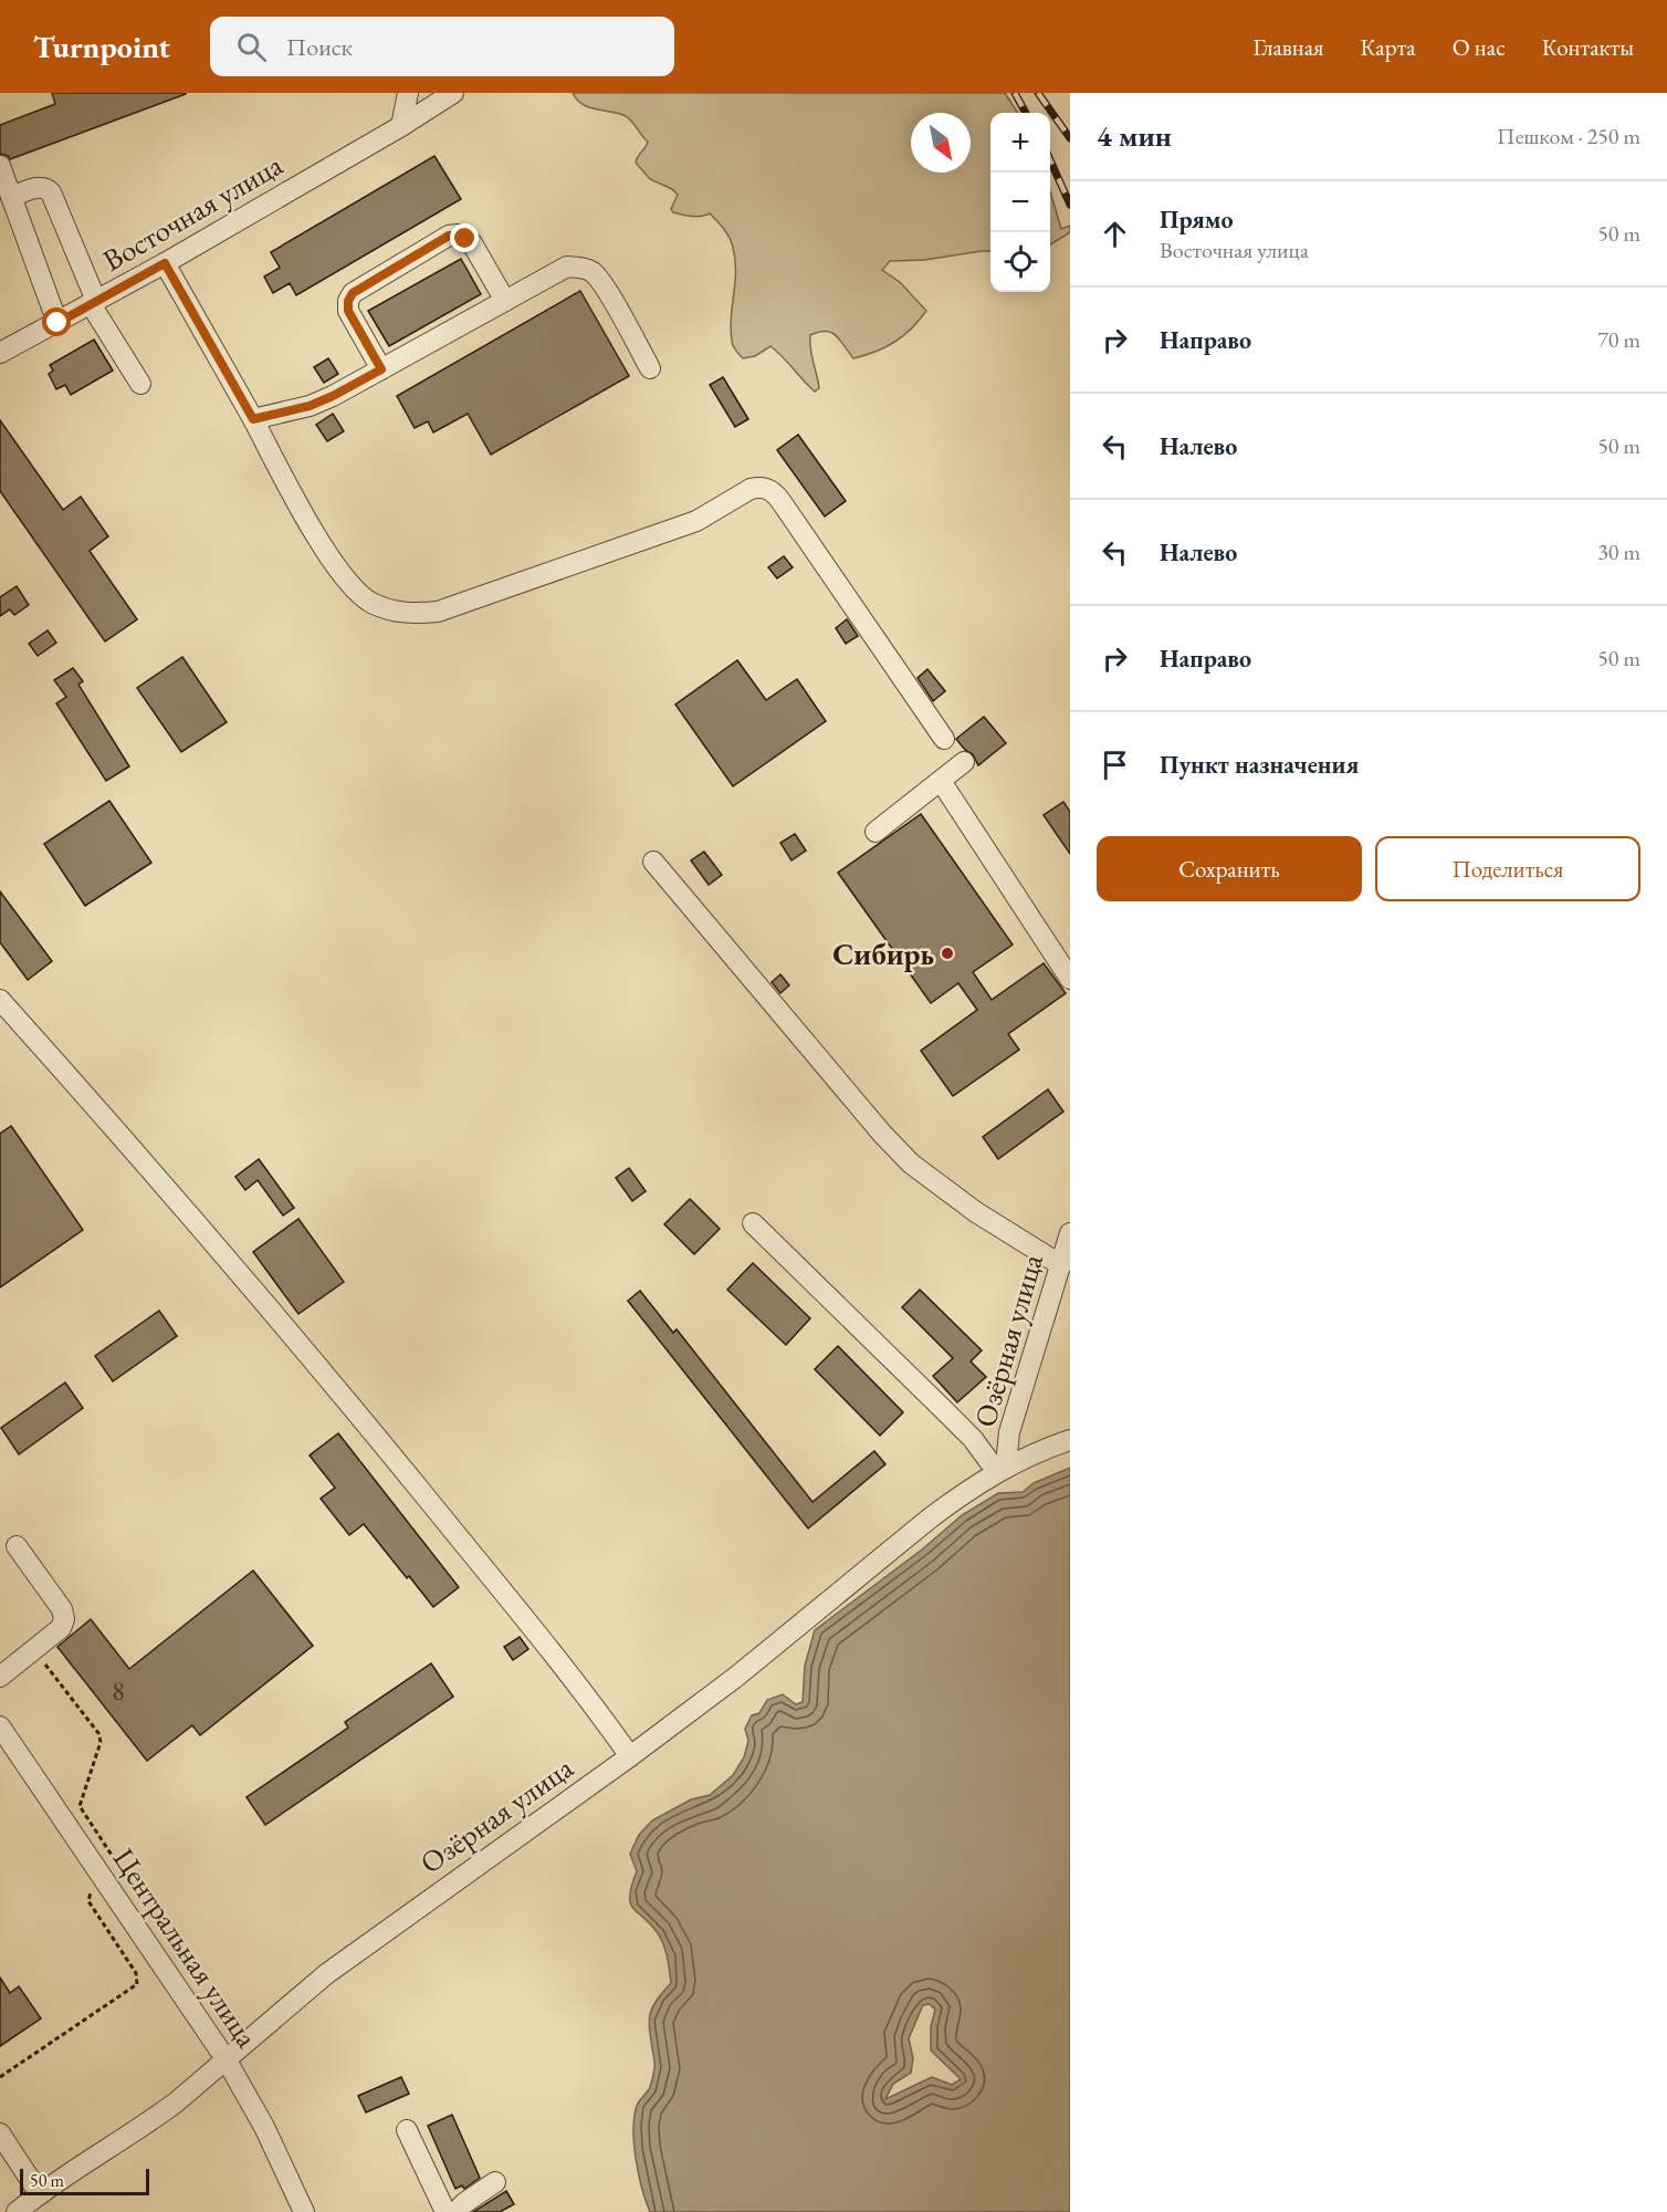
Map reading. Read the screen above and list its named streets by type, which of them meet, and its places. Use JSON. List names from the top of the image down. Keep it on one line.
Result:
{"streets":{"street":["Восточная улица","Озёрная улица","Центральная улица"]},"crossings":[["Озёрная улица","Центральная улица"]],"places":["Сибирь"],"house_numbers":["8"],"scale_bar":"50 m","north":"bottom right","page":{"header":"Turnpoint","search":"Поиск","nav":["Главная","Карта","О нас","Контакты"],"heading":["4 мин","Пешком · 250 m"],"map_buttons":["+","−"],"list":[["Прямо","Восточная улица","50 m"],["Направо","70 m"],["Налево","50 m"],["Налево","30 m"],["Направо","50 m"],"Пункт назначения"],"buttons":["Сохранить","Поделиться"],"scale":"50 m"}}
